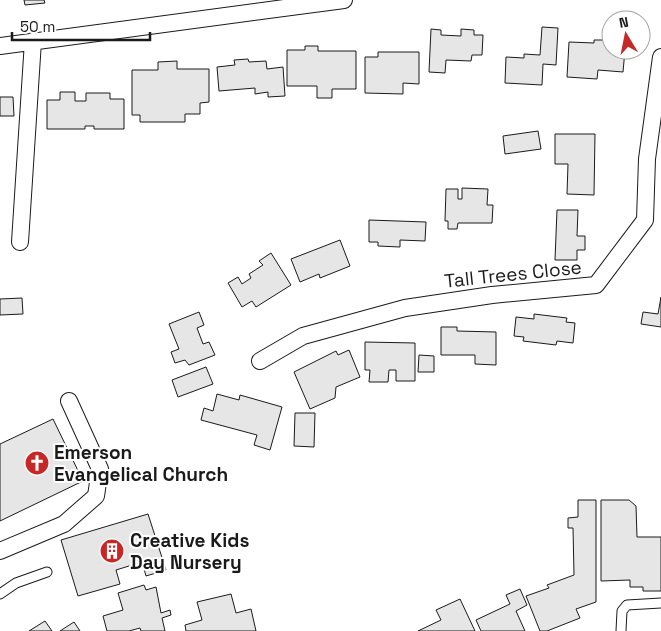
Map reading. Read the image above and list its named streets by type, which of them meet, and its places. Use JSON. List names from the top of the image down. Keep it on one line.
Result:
{"streets":{"street":["Tall Trees Close"]},"places":{"church":["Emerson Evangelical Church"],"building":["Creative Kids Day Nursery"]},"scale_bar":"50 m","north":"top"}
